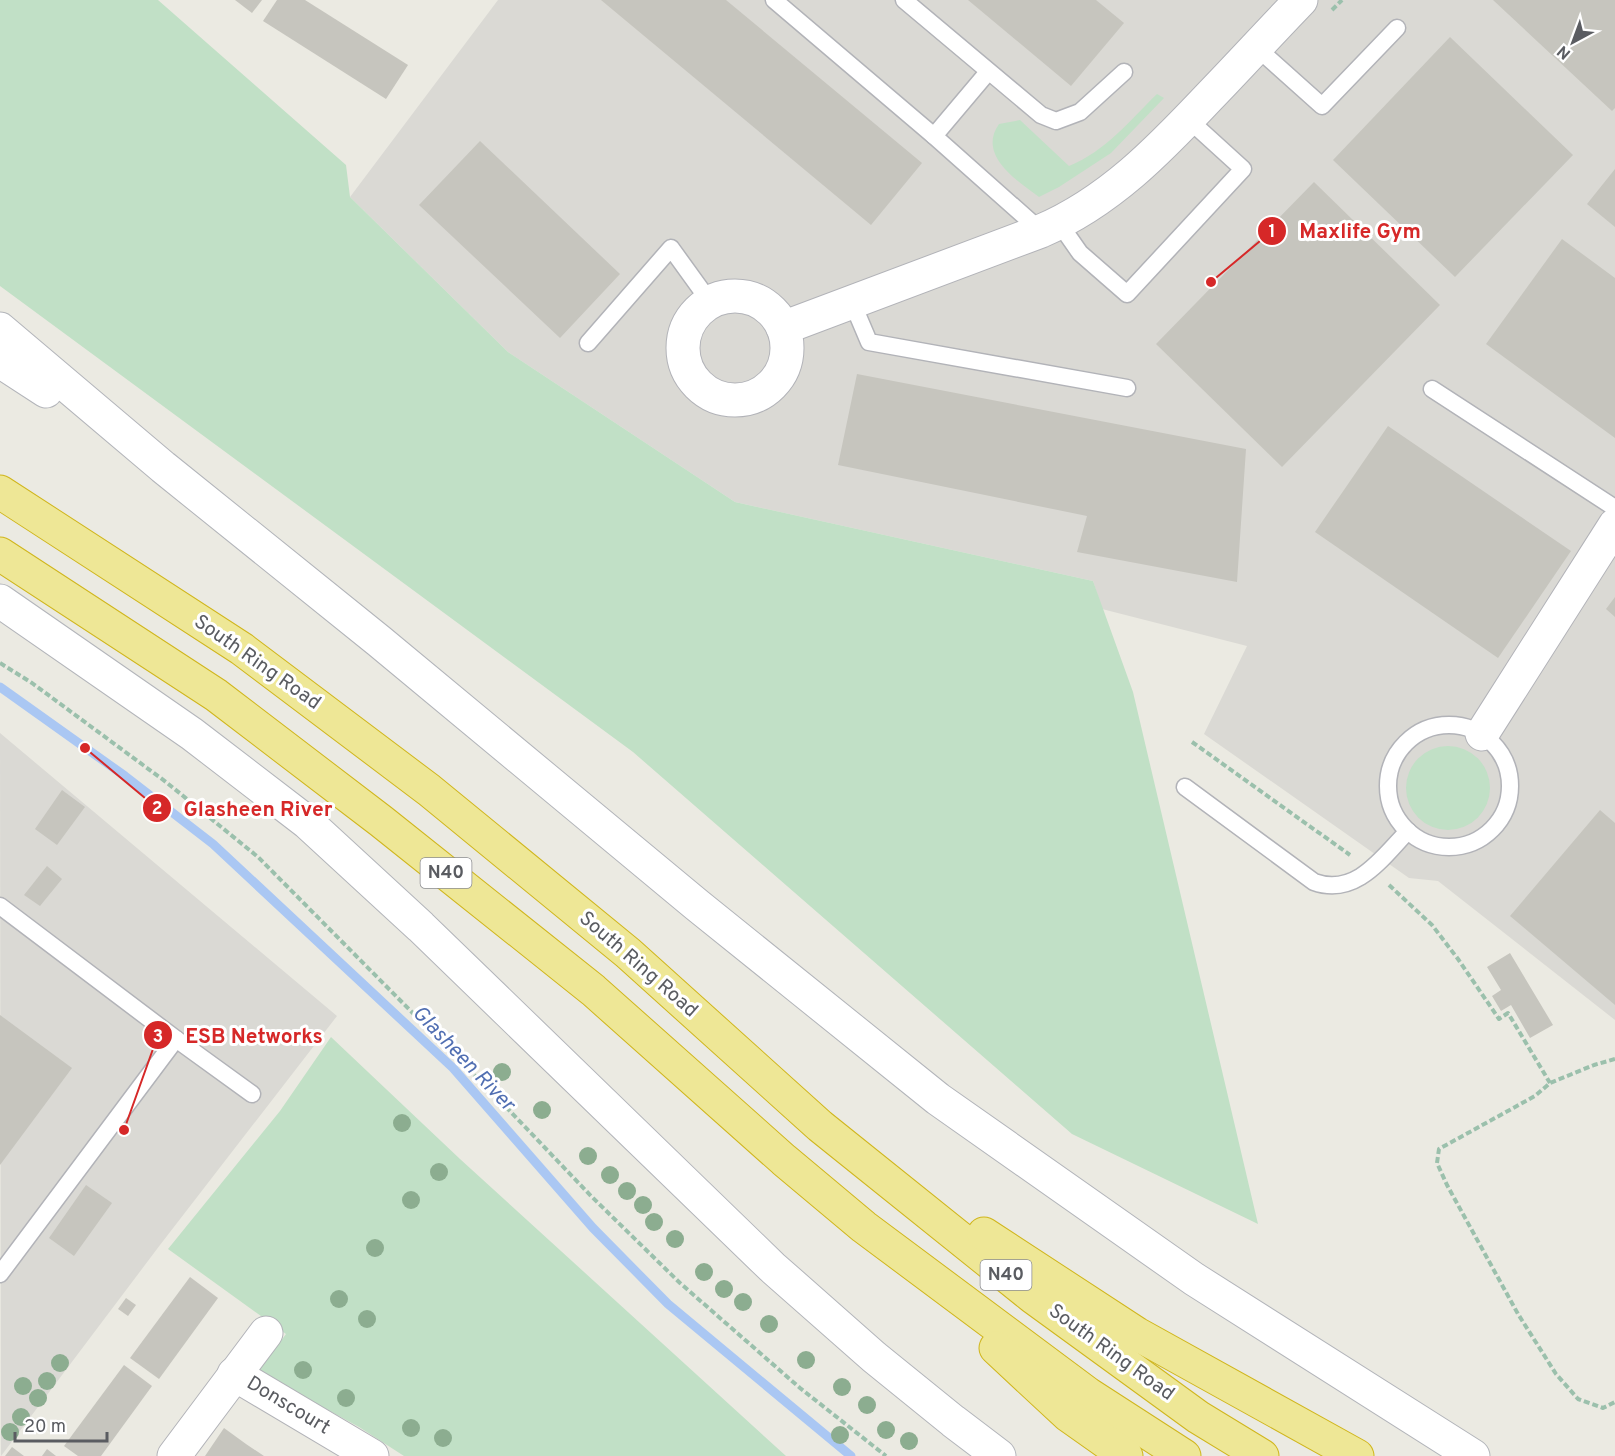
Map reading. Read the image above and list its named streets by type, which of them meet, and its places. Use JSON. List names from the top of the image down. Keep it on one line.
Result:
{"streets":{"highway":["South Ring Road","N40"],"main road":["Donscourt"]},"water":["Glasheen River"],"places":["Maxlife Gym","Glasheen River","ESB Networks"],"scale_bar":"20 m","north":"bottom left"}
